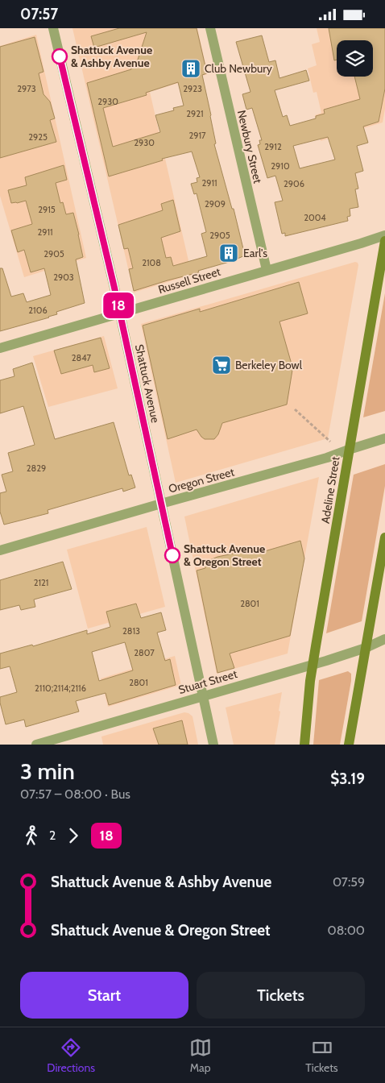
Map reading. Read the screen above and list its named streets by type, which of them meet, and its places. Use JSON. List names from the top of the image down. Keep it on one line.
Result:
{"streets":{"main road":["Adeline Street"],"street":["Newbury Street","Russell Street","Shattuck Avenue","Oregon Street","Stuart Street"]},"crossings":[["Newbury Street","Russell Street"],["Russell Street","Shattuck Avenue"],["Shattuck Avenue","Oregon Street"],["Shattuck Avenue","Stuart Street"],["Oregon Street","Adeline Street"],["Adeline Street","Stuart Street"]],"places":{"other":["Shattuck Avenue & Ashby Avenue","Shattuck Avenue & Oregon Street"],"building":["Club Newbury","Earl's"],"supermarket":["Berkeley Bowl"]},"lines":["bus line 18"],"house_numbers":["2973","2923","2930","2921","2917","2925","2930","2912","2910","2911","2906","2909","2915","2004","2911","2905","2905","2108","2903","2106","2847","2829","2121","2801","2813","2807","2801","2110;2114;2116"],"page":{"status":"07:57","on_map":"18","heading":["3 min","07:57 – 08:00 · Bus","$3.19"],"legs":["2","18"],"list":[{"name":"Shattuck Avenue & Ashby Avenue","value":"07:59"},{"name":"Shattuck Avenue & Oregon Street","value":"08:00"}],"buttons":["Start","Tickets"],"tabs":["Directions","Map","Tickets"]}}
